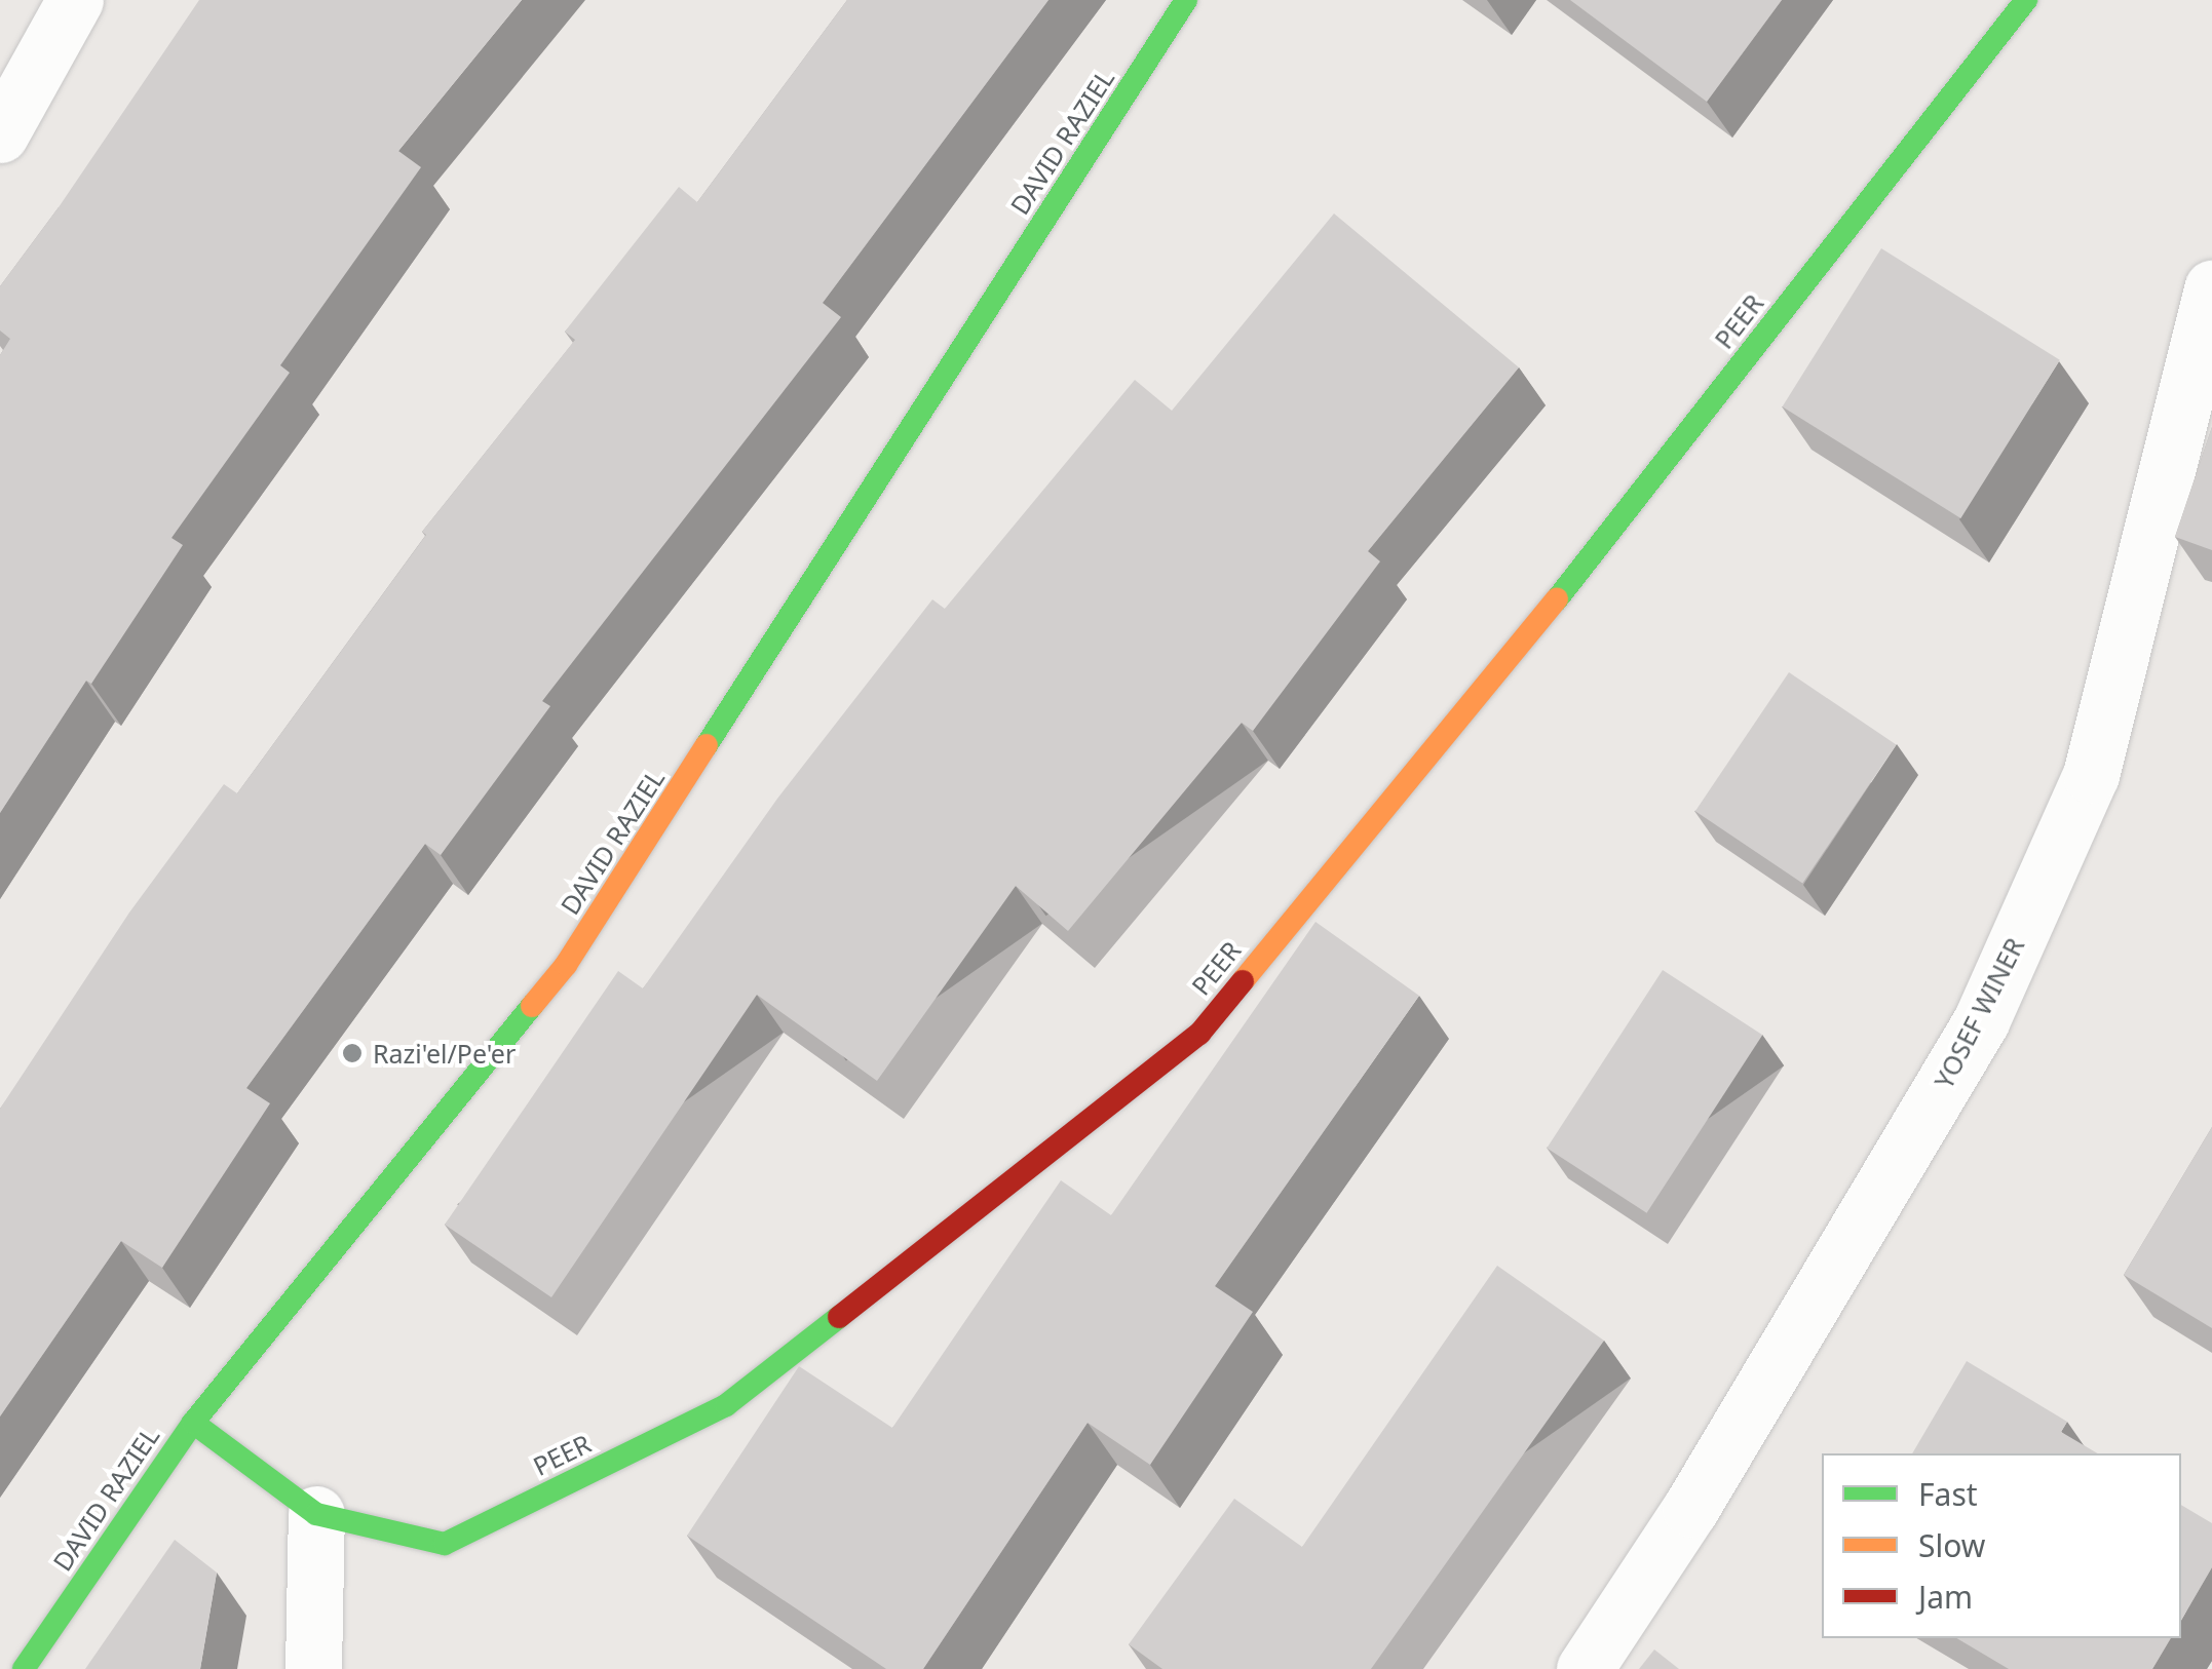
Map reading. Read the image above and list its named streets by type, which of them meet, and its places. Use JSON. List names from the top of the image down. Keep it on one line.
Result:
{"streets":{"street":["DAVID RAZIEL","PEER","YOSEF WINER"]},"crossings":[["DAVID RAZIEL","PEER"]],"places":["Razi'el/Pe'er"],"legend":["Fast","Slow","Jam"]}
